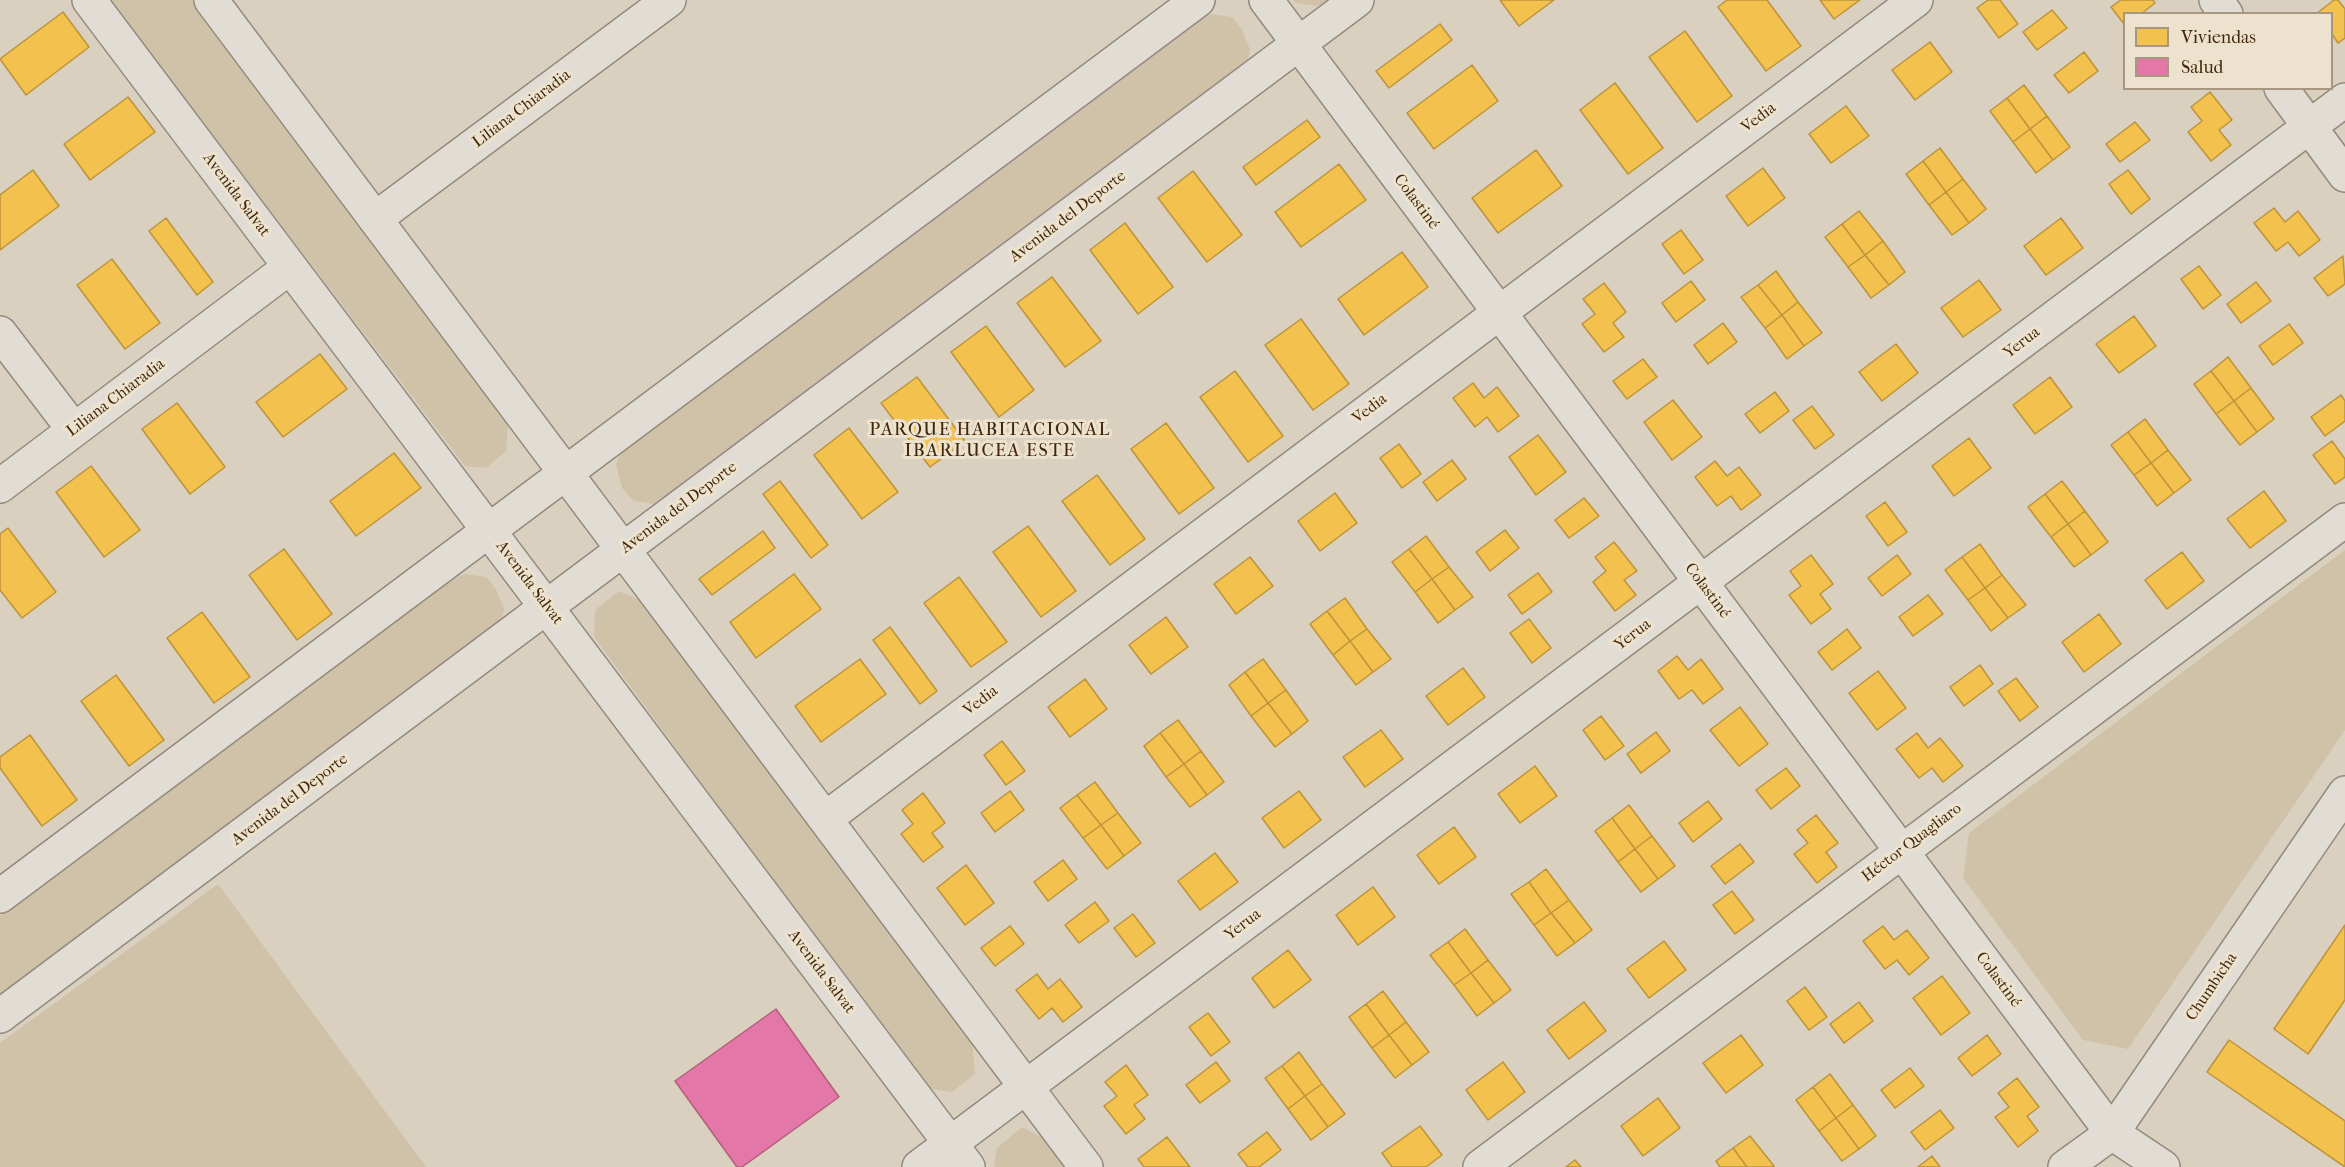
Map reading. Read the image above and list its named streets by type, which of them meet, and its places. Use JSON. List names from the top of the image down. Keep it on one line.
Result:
{"streets":{"street":["Liliana Chiaradia","Vedia","Avenida Salvat","Colastiné","Avenida del Deporte","Yerua","Héctor Quagliaro","Chumbicha"]},"crossings":[["Liliana Chiaradia","Avenida Salvat"],["Vedia","Colastiné"],["Avenida Salvat","Avenida del Deporte"],["Avenida Salvat","Yerua"],["Colastiné","Avenida del Deporte"],["Colastiné","Yerua"],["Colastiné","Héctor Quagliaro"],["Colastiné","Chumbicha"]],"districts":["PARQUE HABITACIONAL IBARLUCEA ESTE"],"legend":["Viviendas","Salud"]}
